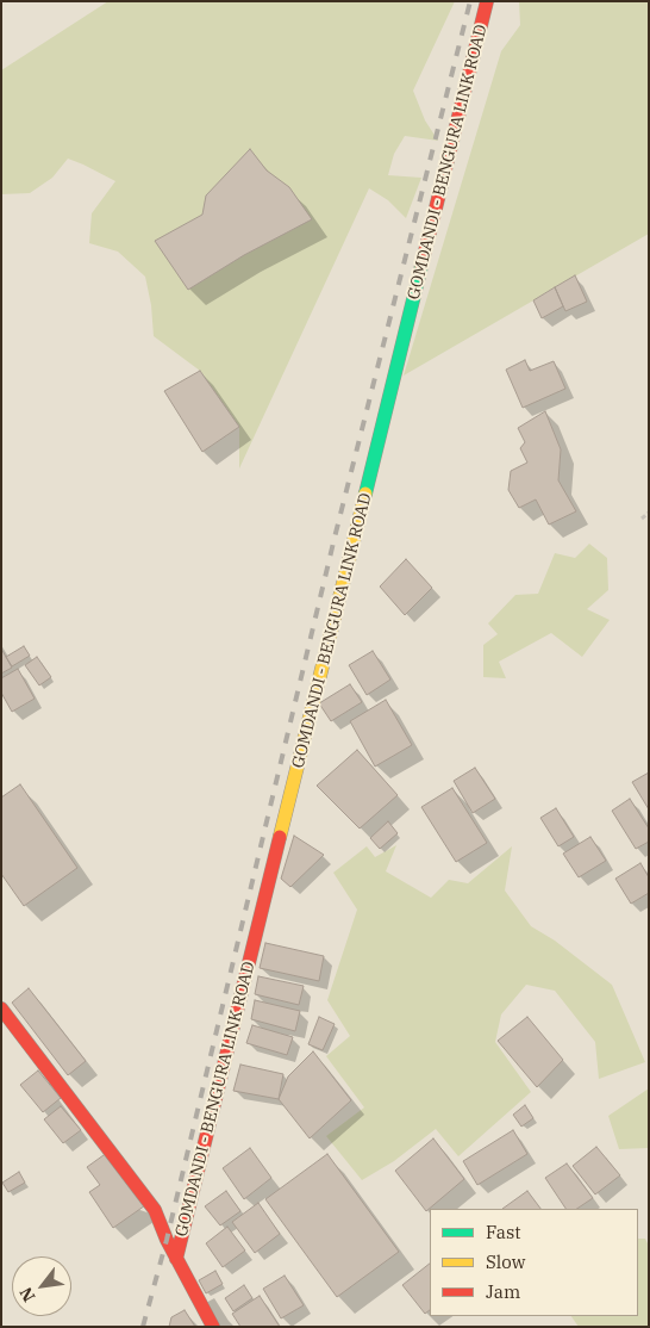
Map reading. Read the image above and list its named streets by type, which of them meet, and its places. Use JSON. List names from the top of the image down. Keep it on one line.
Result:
{"streets":{"main road":["GOMDANDI - BENGURA LINK ROAD"]},"legend":["Fast","Slow","Jam"],"north":"bottom left"}
